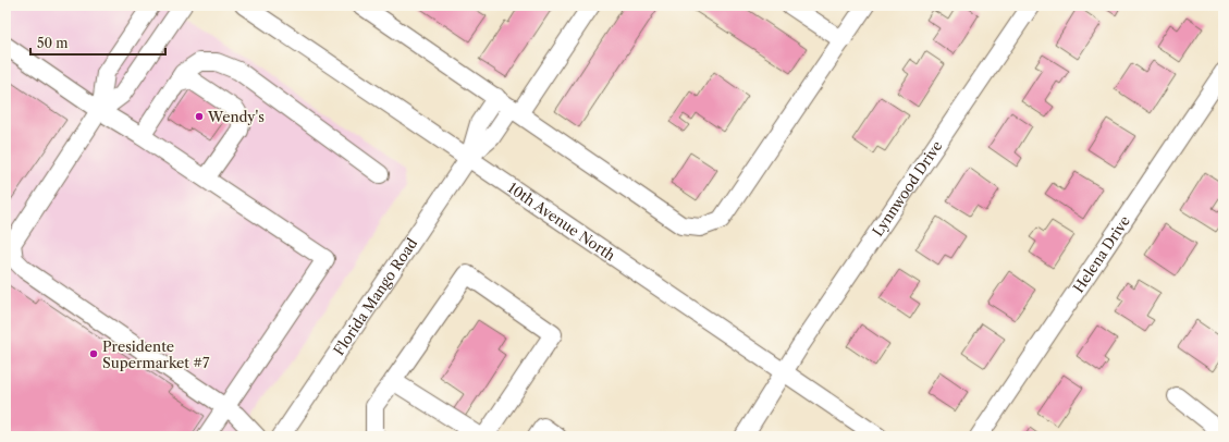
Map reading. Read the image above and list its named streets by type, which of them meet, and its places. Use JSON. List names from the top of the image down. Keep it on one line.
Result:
{"streets":{"street":["Lynnwood Drive","10th Avenue North","Helena Drive","Florida Mango Road"]},"crossings":[["Lynnwood Drive","10th Avenue North"],["10th Avenue North","Florida Mango Road"]],"places":["Wendy's","Presidente Supermarket #7"],"scale_bar":"50 m"}
